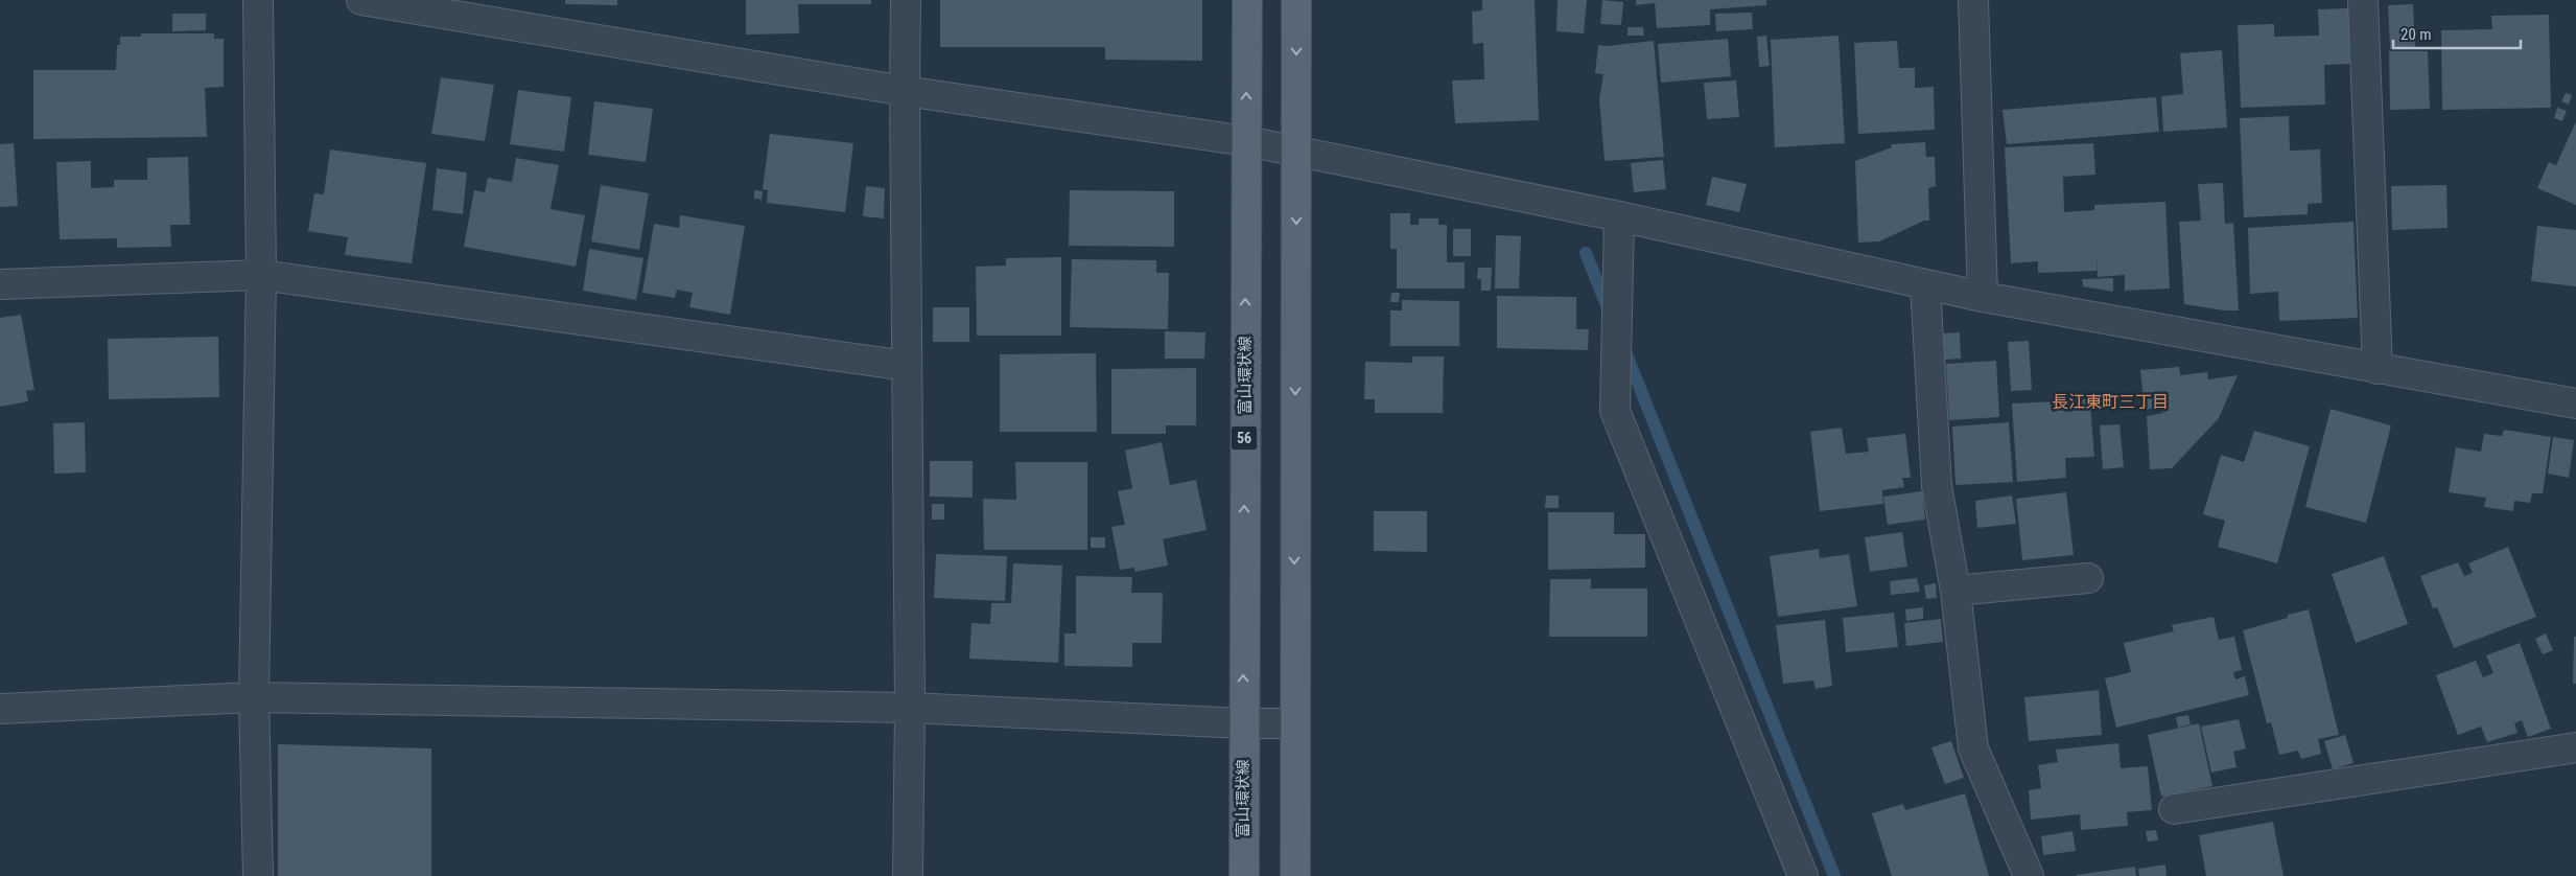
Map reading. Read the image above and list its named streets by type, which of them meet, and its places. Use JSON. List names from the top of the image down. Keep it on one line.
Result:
{"streets":{"main road":["富山環状線","56"]},"districts":["長江東町三丁目"],"scale_bar":"20 m"}
